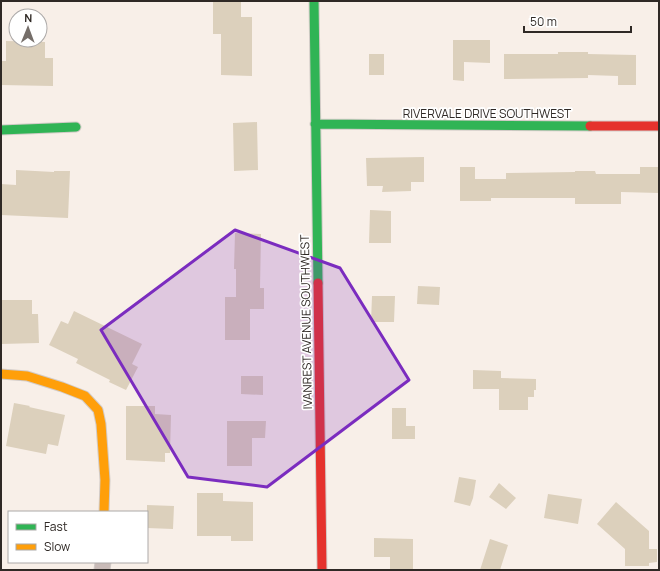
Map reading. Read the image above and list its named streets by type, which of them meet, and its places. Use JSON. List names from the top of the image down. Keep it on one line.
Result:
{"streets":{"street":["RIVERVALE DRIVE SOUTHWEST","IVANREST AVENUE SOUTHWEST"]},"crossings":[["RIVERVALE DRIVE SOUTHWEST","IVANREST AVENUE SOUTHWEST"]],"legend":["Fast","Slow"],"scale_bar":"50 m","north":"top"}
